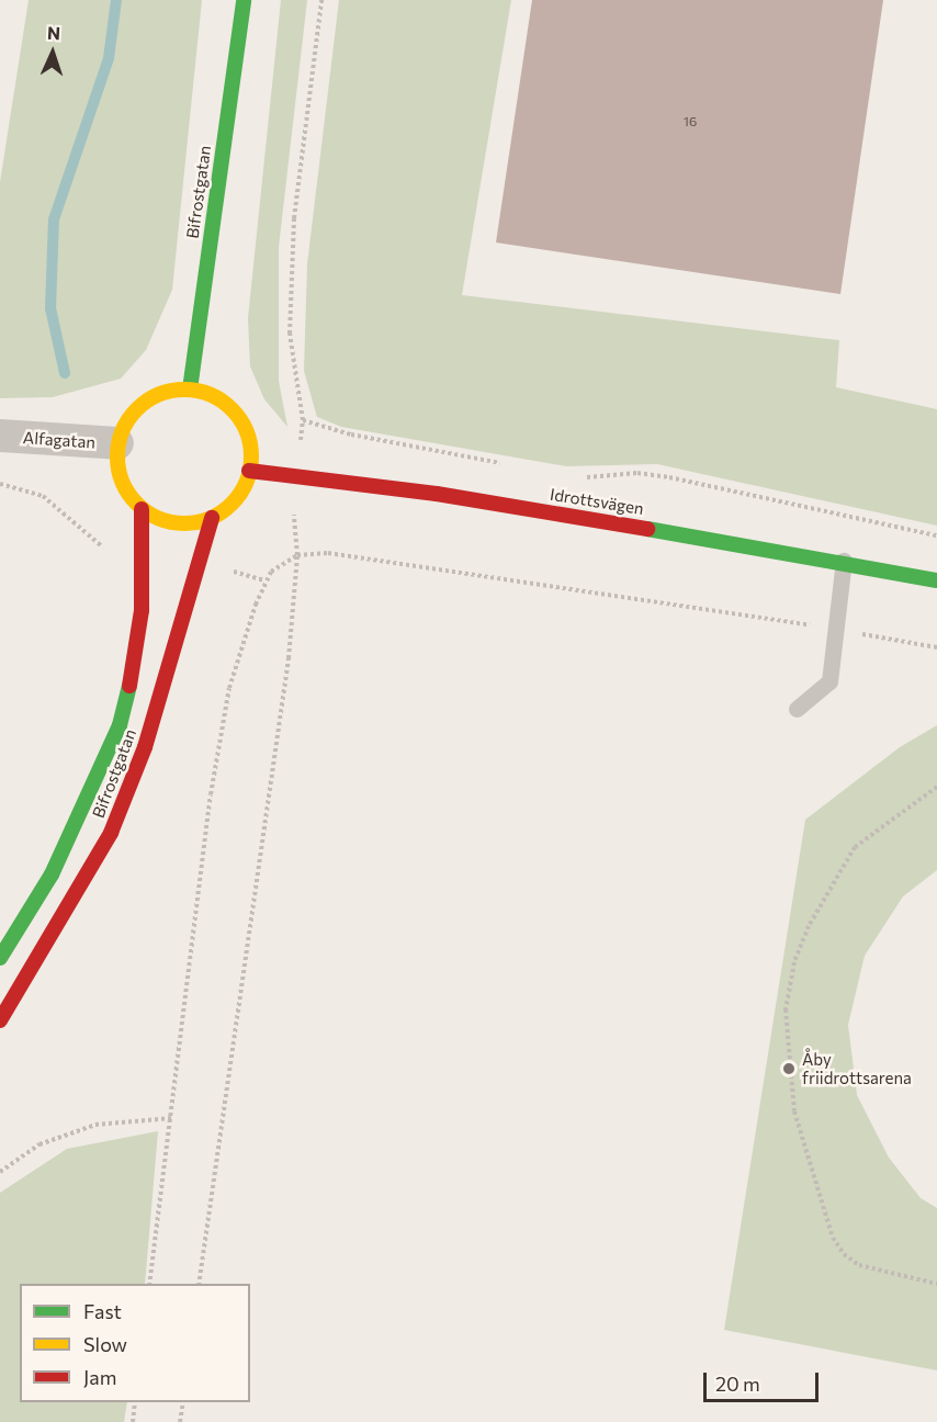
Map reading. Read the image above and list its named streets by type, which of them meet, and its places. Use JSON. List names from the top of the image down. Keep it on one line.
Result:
{"streets":{"main road":["Bifrostgatan","Idrottsvägen"],"street":["Alfagatan"]},"crossings":[["Bifrostgatan","Alfagatan"],["Bifrostgatan","Idrottsvägen"],["Alfagatan","Idrottsvägen"]],"places":["Åby friidrottsarena"],"house_numbers":["16"],"legend":["Fast","Slow","Jam"],"scale_bar":"20 m","north":"top"}
